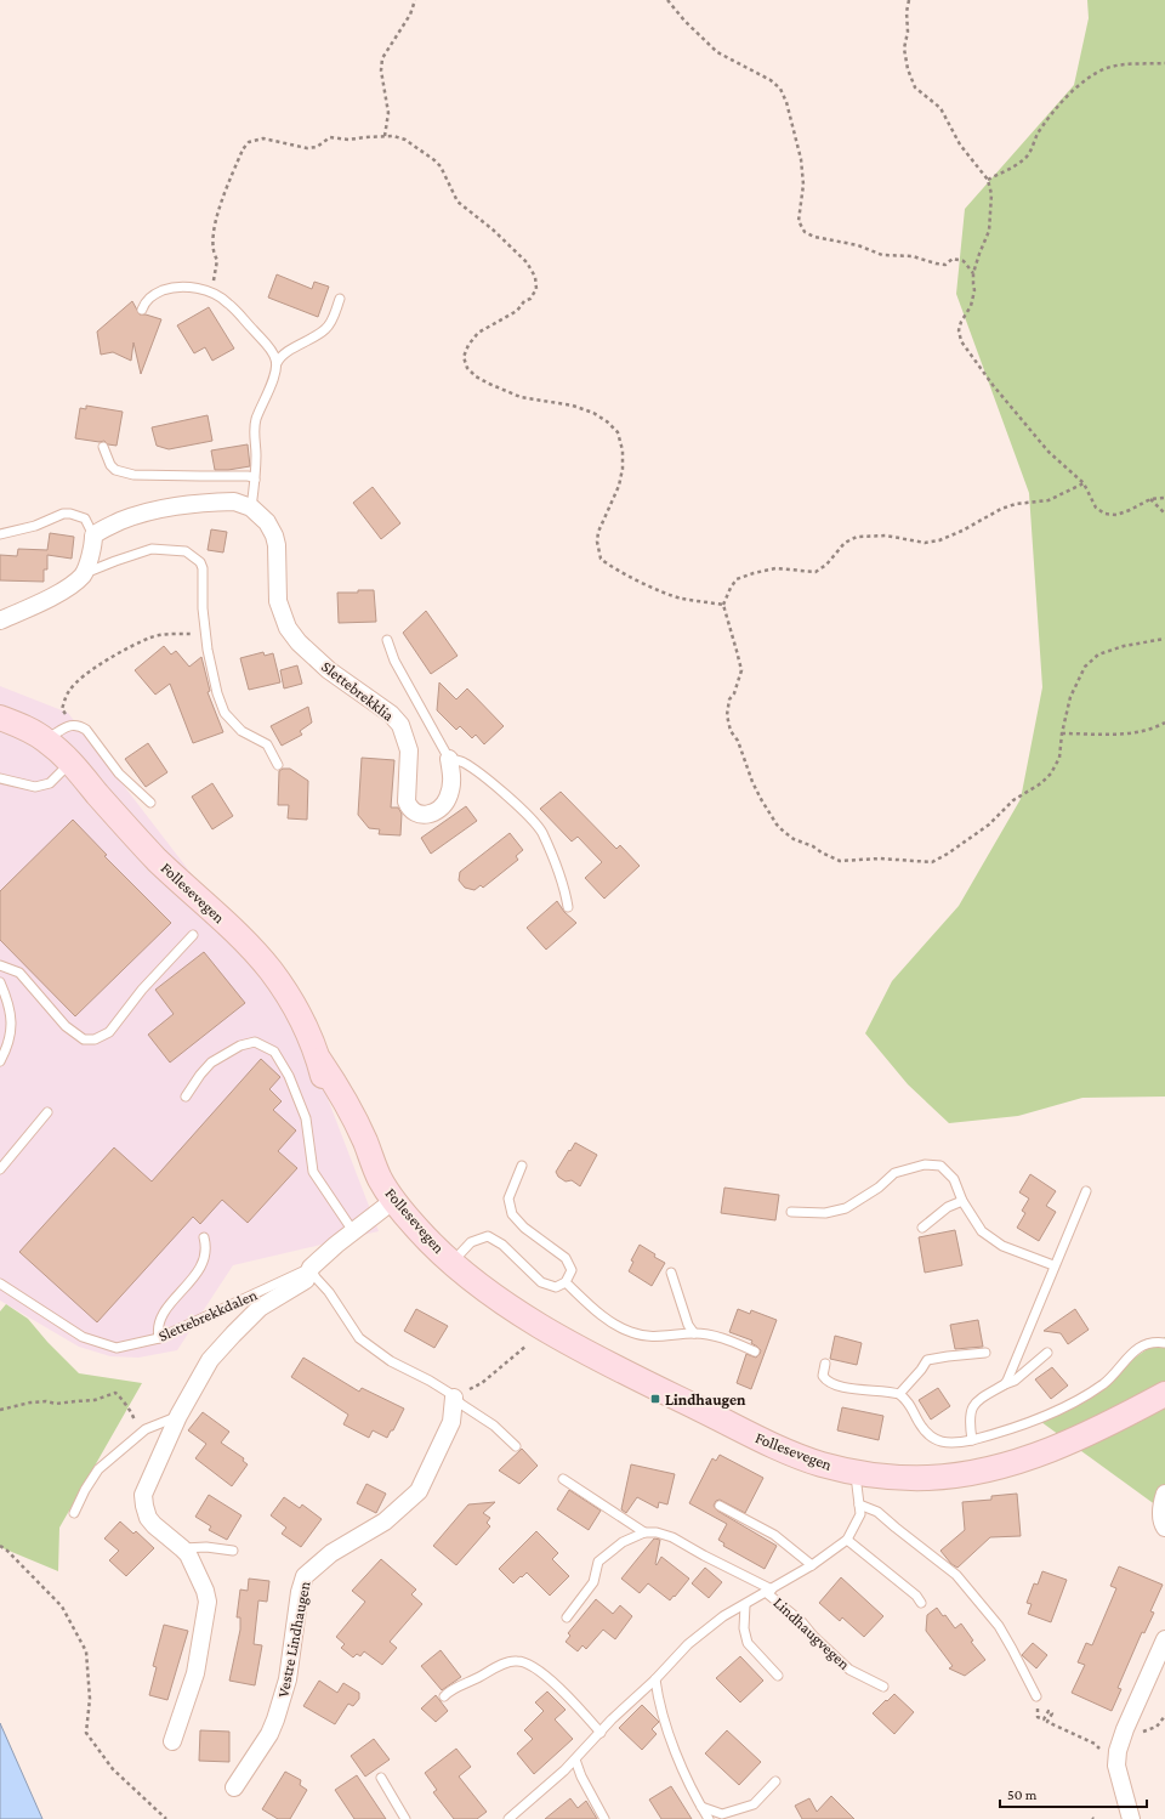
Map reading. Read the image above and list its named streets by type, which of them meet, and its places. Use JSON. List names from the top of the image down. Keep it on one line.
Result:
{"streets":{"main road":["Follesevegen"],"street":["Slettebrekklia","Vestre Lindhaugen"],"lane":["Slettebrekkdalen","Lindhaugvegen"]},"crossings":[["Follesevegen","Lindhaugvegen"]],"places":{"transit":["Lindhaugen"]},"scale_bar":"50 m"}
